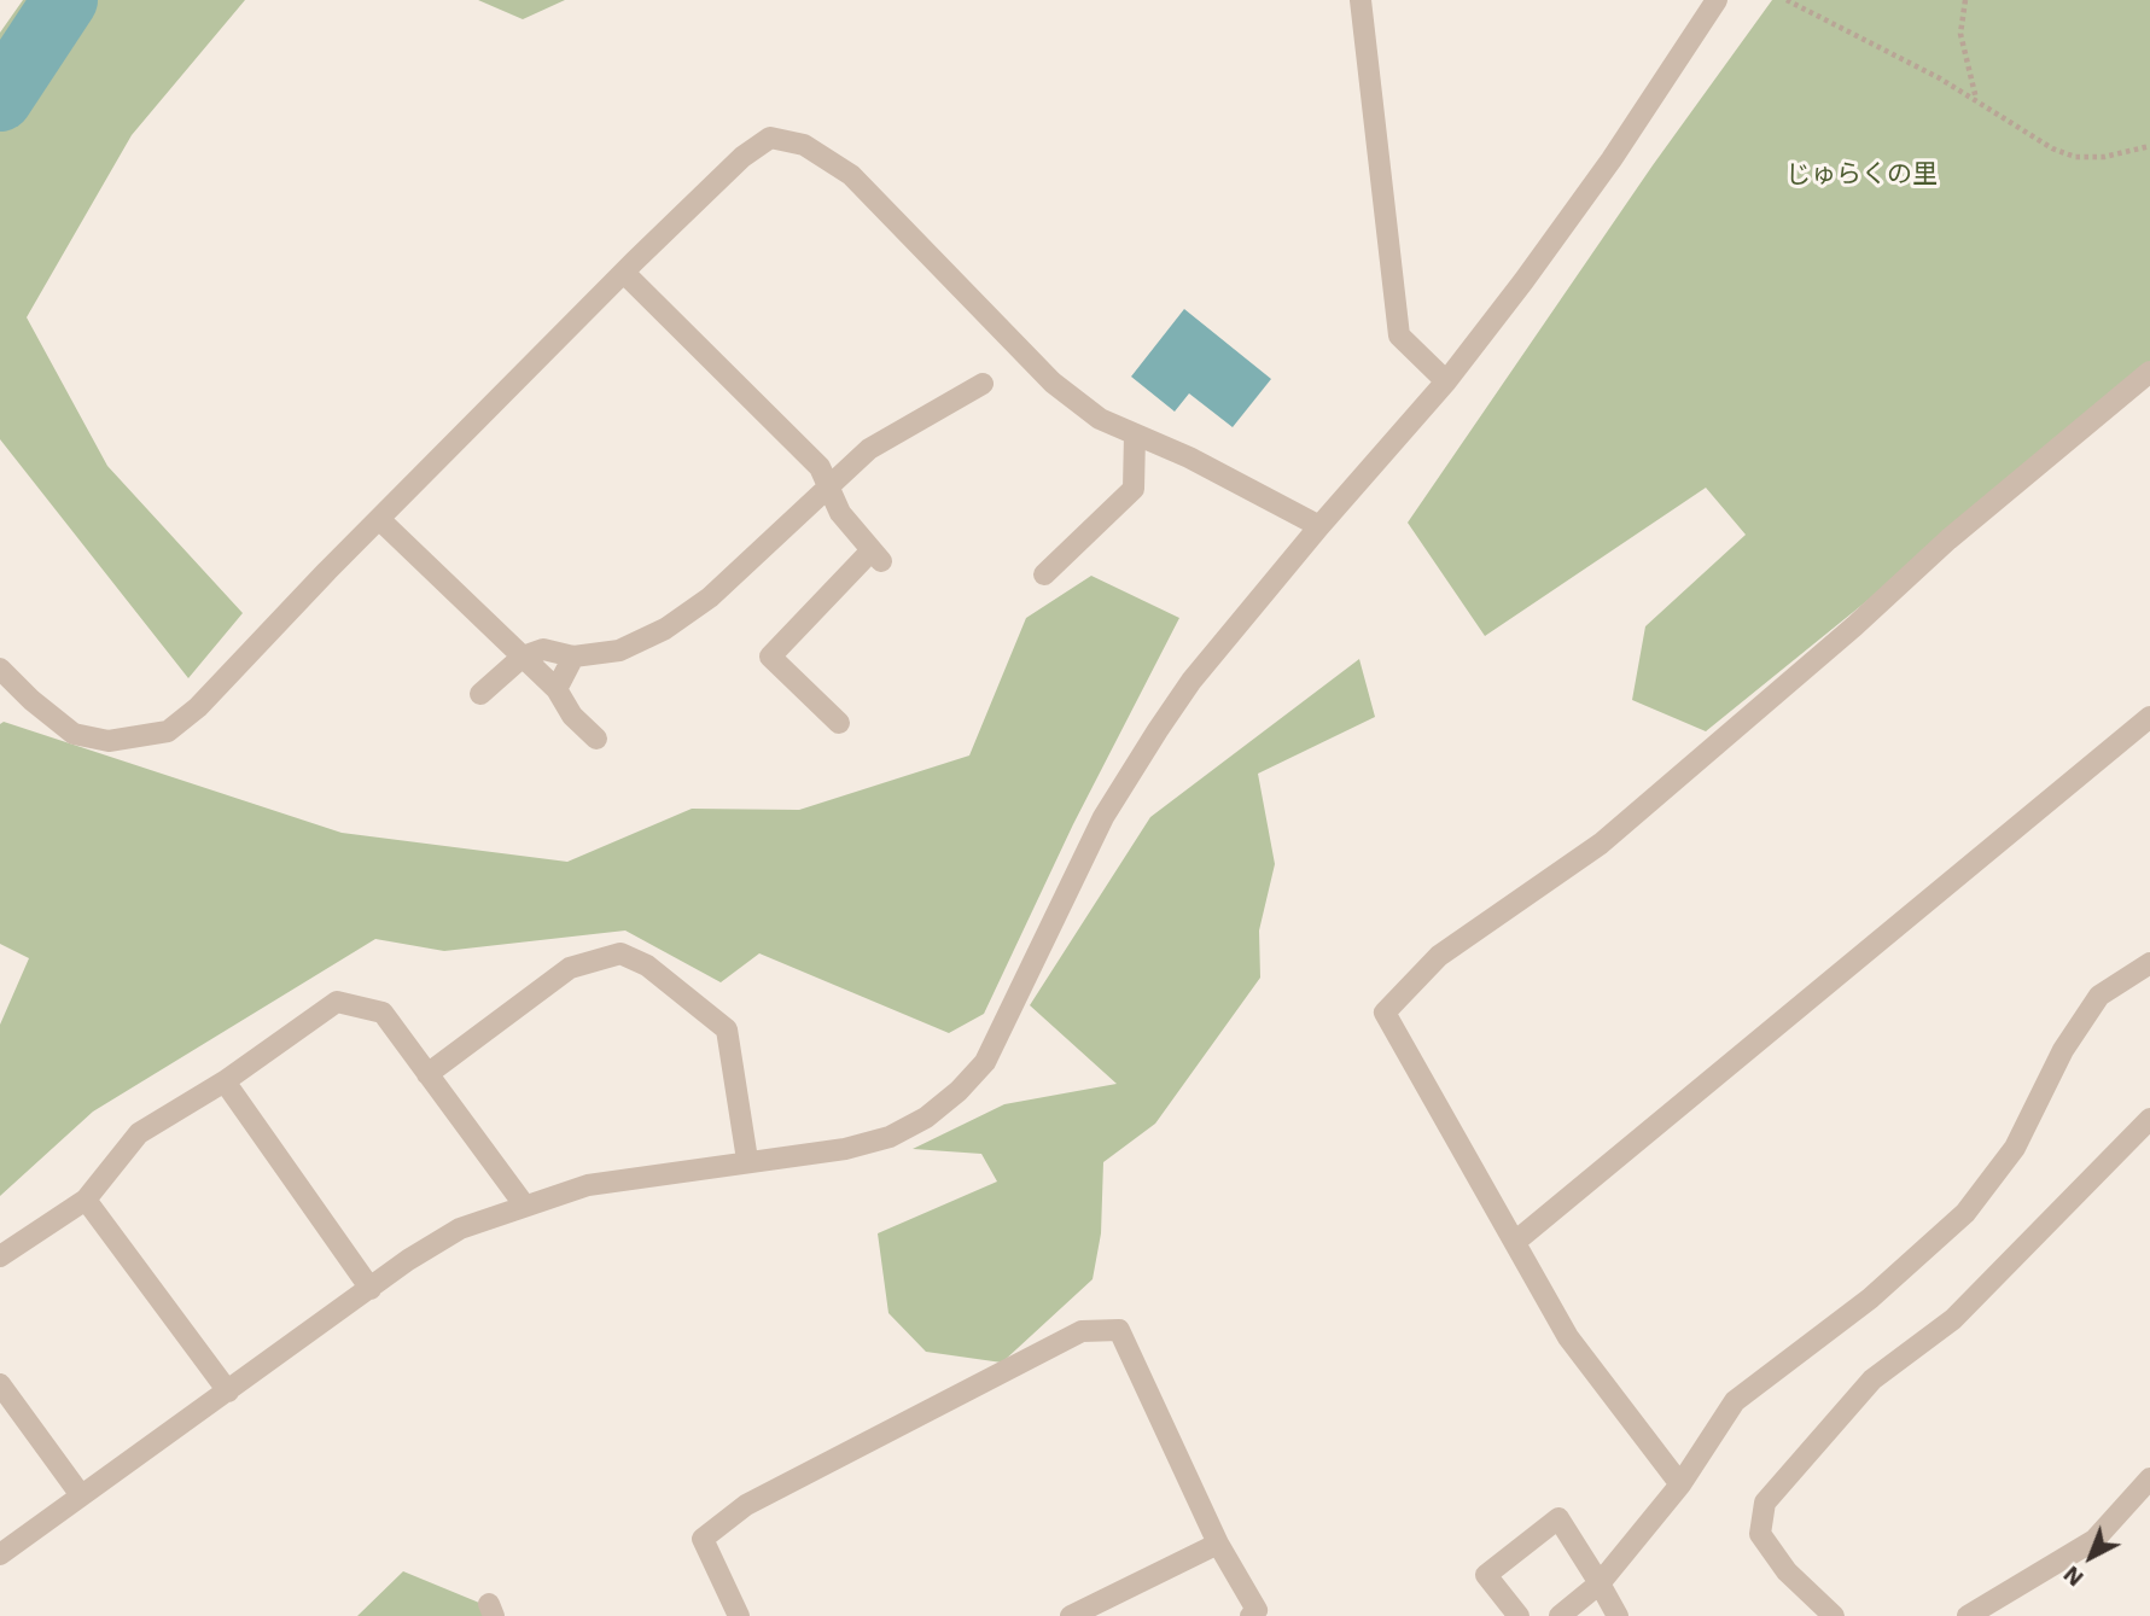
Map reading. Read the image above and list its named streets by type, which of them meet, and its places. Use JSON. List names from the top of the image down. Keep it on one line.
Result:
{"parks":["じゅらくの里"],"north":"bottom left"}
